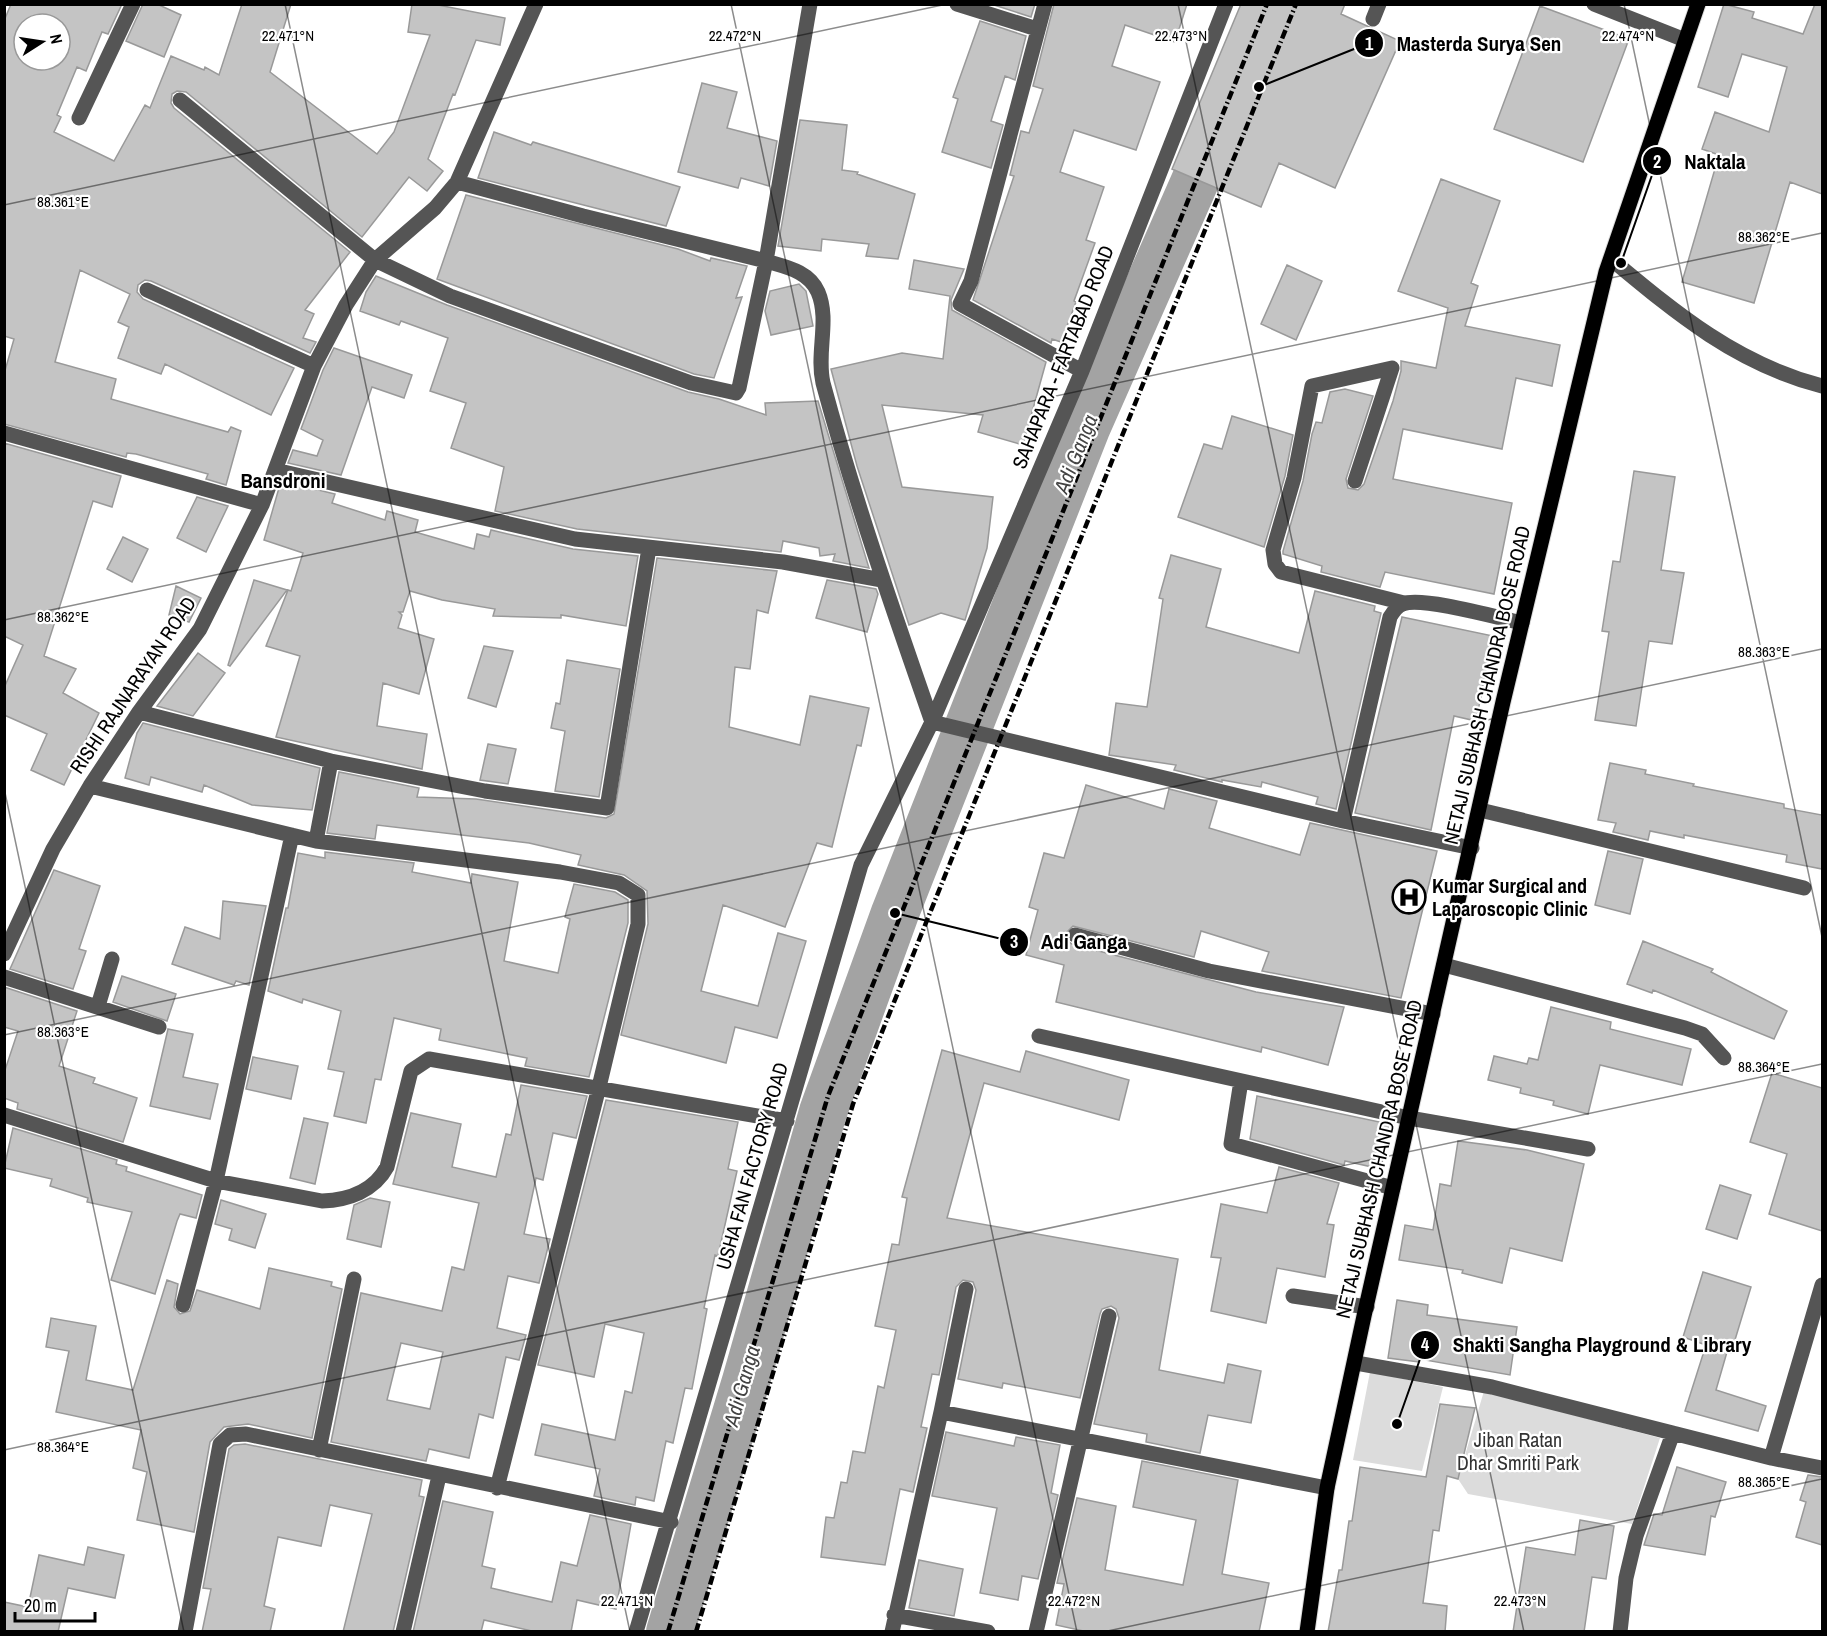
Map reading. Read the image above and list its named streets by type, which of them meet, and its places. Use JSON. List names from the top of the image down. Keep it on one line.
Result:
{"streets":{"main road":["NETAJI SUBHASH CHANDRA BOSE ROAD"],"street":["SAHAPARA - FARTABAD ROAD","RISHI RAJNARAYAN ROAD","USHA FAN FACTORY ROAD"]},"crossings":[["SAHAPARA - FARTABAD ROAD","USHA FAN FACTORY ROAD"]],"districts":["Bansdroni"],"water":["Adi Ganga"],"parks":["Jiban Ratan Dhar Smriti Park"],"places":{"other":["Masterda Surya Sen","Naktala","Adi Ganga","Shakti Sangha Playground & Library"],"hospital":["Kumar Surgical and Laparoscopic Clinic"]},"scale_bar":"20 m","north":"right","coordinates":["22.471°N","22.472°N","22.473°N","22.474°N","88.361°E","88.362°E","88.363°E","88.364°E","88.365°E"]}
